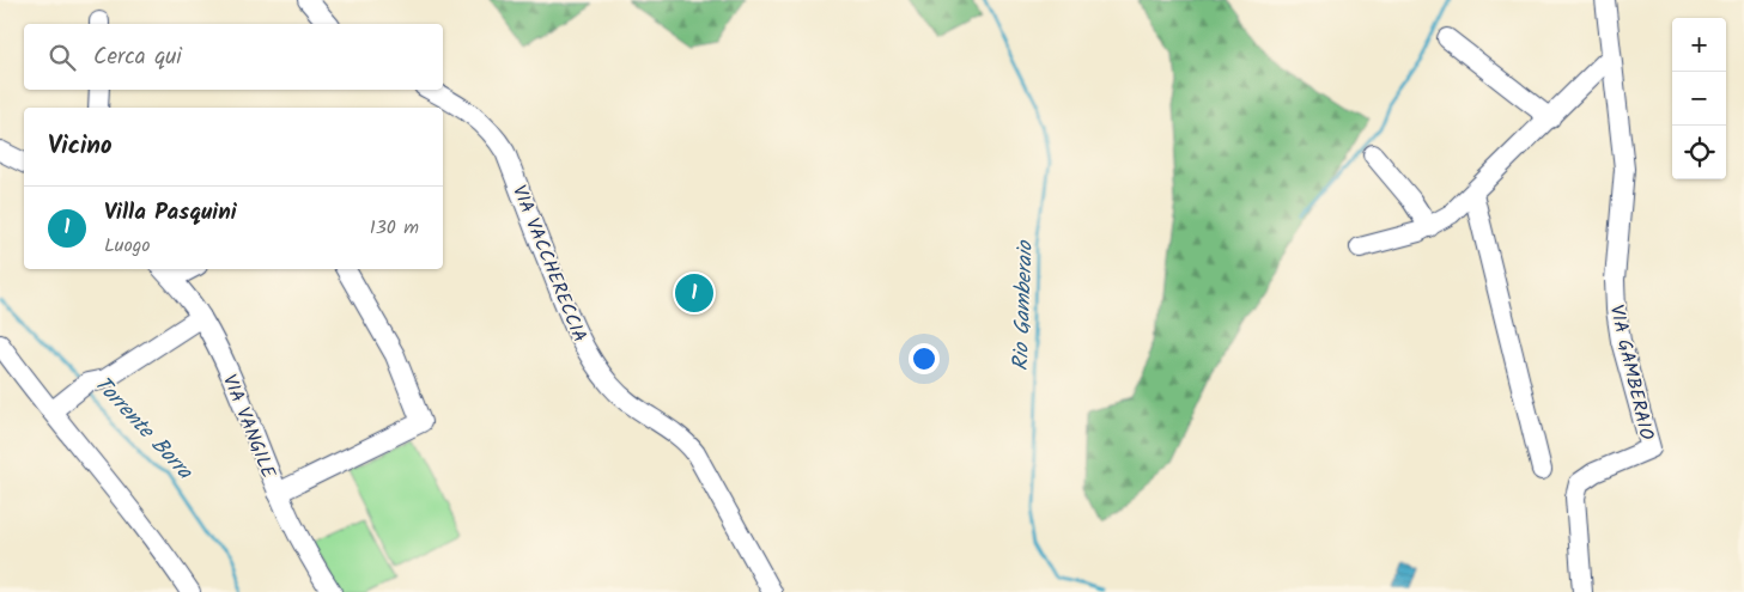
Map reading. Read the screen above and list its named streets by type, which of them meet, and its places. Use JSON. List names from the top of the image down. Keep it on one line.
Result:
{"streets":{"street":["VIA VACCHERECCIA","VIA GAMBERAIO","VIA VANGILE"]},"water":["Rio Gamberaio","Torrente Borra"],"page":{"map_buttons":["+","−"],"search":"Cerca qui","heading":"Vicino","list":[{"mark":"1","name":"Villa Pasquini","note":"Luogo","value":"130 m"}],"pins":"1"}}
